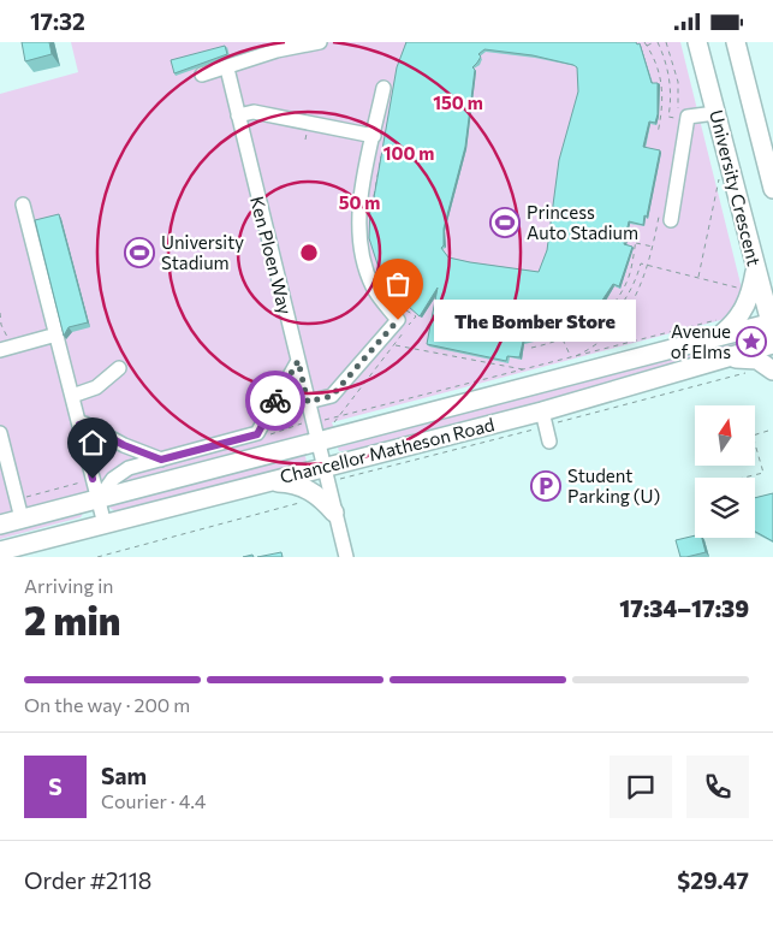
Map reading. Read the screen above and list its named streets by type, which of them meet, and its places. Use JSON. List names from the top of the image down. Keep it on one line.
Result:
{"streets":{"main road":["University Crescent","Chancellor Matheson Road"],"street":["Ken Ploen Way"]},"crossings":[["University Crescent","Chancellor Matheson Road"],["Ken Ploen Way","Chancellor Matheson Road"]],"places":{"sports":["Princess Auto Stadium","University Stadium"],"other":["The Bomber Store"],"place":["Avenue of Elms"],"parking":["Student Parking (U)"]},"north":"top","page":{"status":"17:32","bubble":"The Bomber Store","heading":["2 min","Arriving in","17:34–17:39"],"panel":["Sam","Courier · 4.4","Order #2118","$29.47"],"bar":"On the way · 200 m","round":"S"},"rings":["150 m","100 m","50 m"]}
